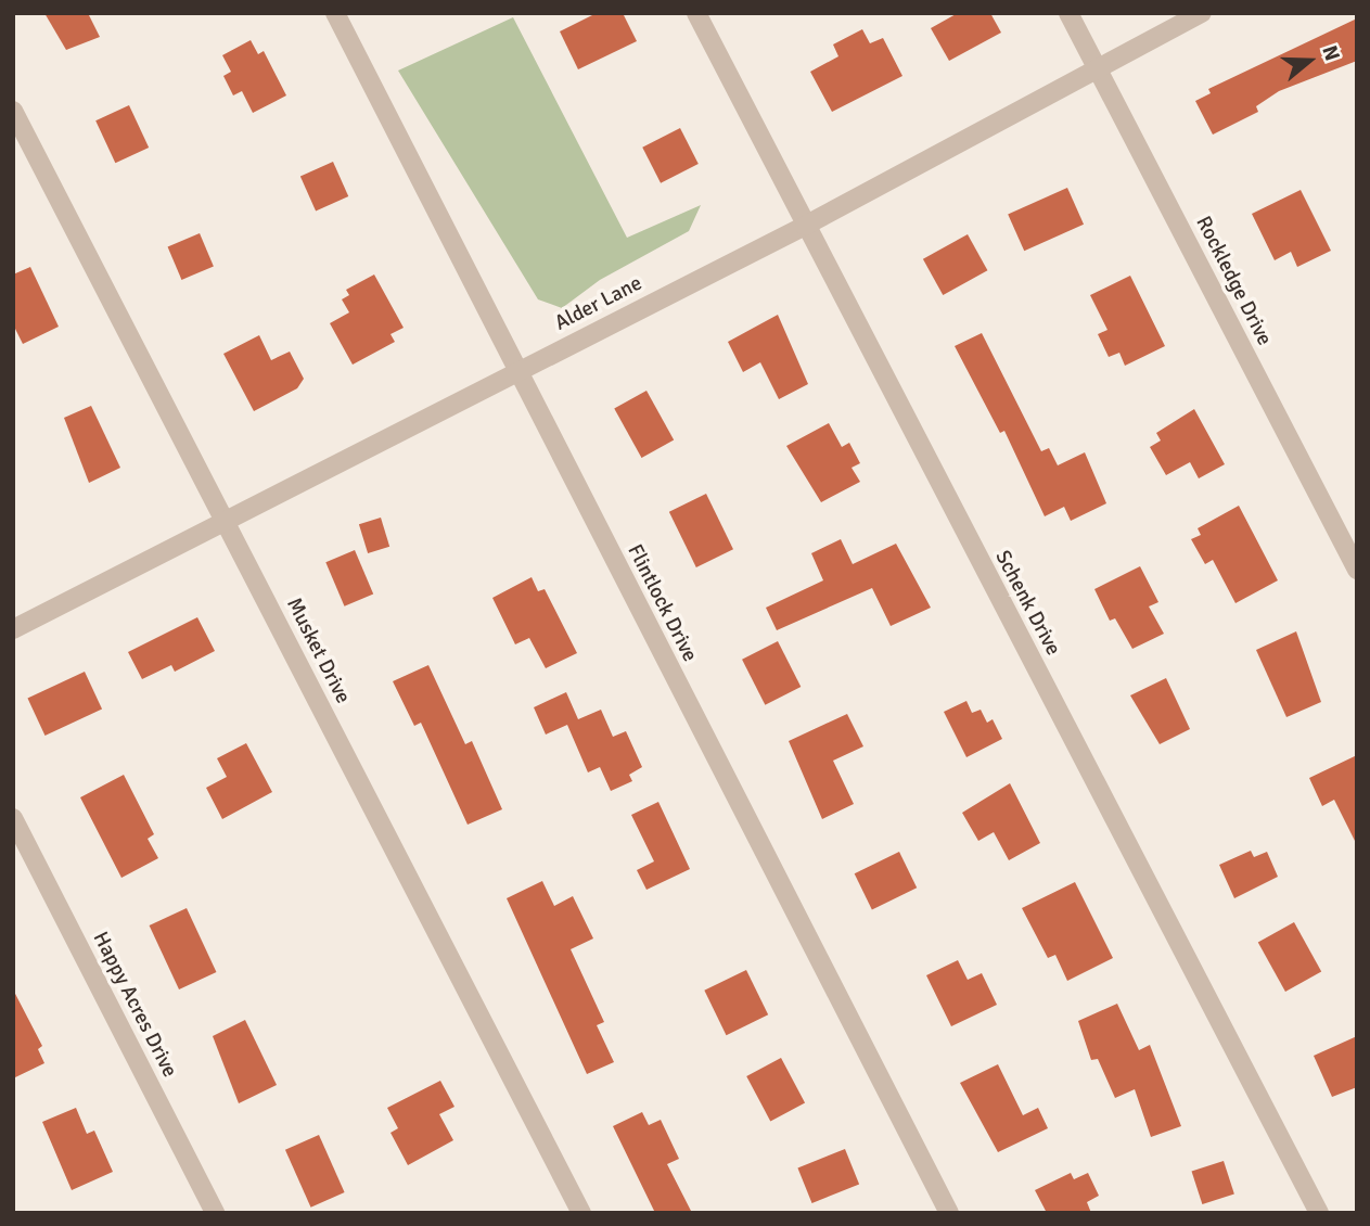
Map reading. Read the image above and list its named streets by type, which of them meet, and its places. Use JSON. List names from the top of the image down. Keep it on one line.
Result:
{"streets":{"street":["Rockledge Drive","Alder Lane","Flintlock Drive","Schenk Drive","Musket Drive","Happy Acres Drive"]},"crossings":[["Rockledge Drive","Alder Lane"],["Alder Lane","Flintlock Drive"],["Alder Lane","Schenk Drive"],["Alder Lane","Musket Drive"]],"north":"right"}
